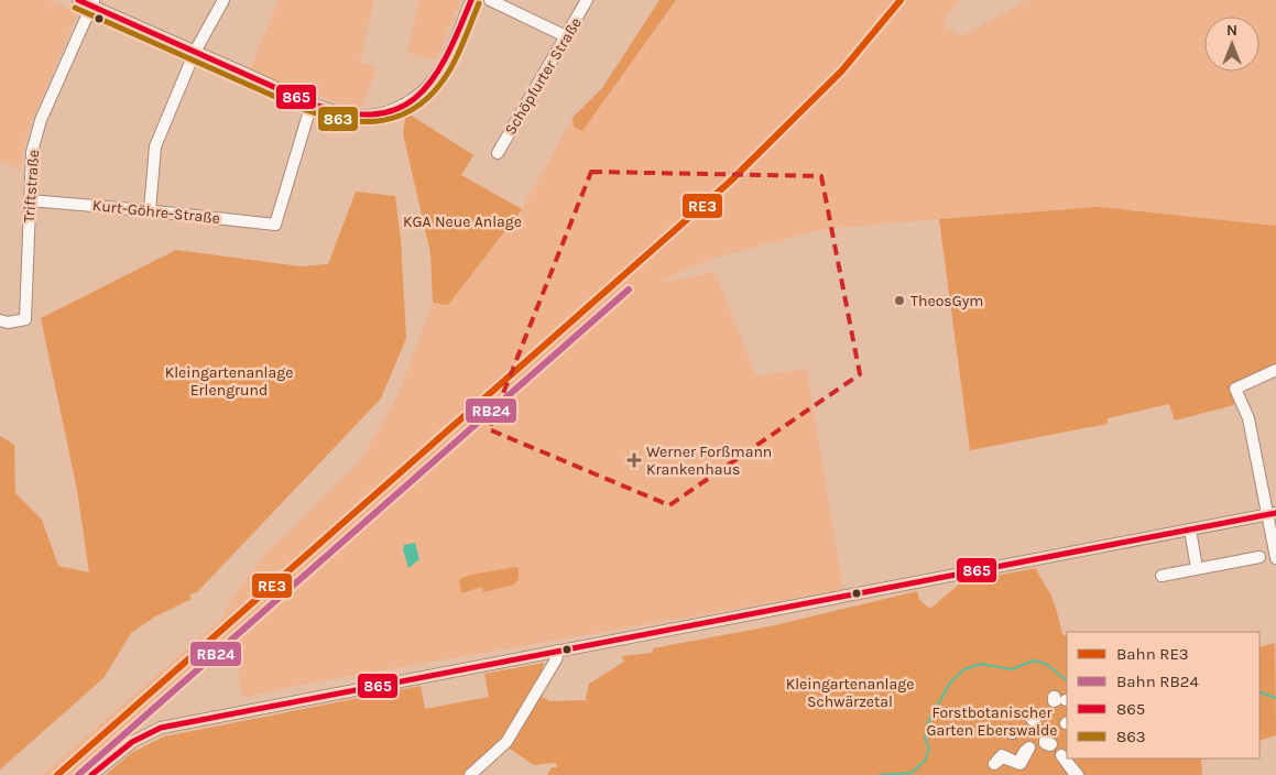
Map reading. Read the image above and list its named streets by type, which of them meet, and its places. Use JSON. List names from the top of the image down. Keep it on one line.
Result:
{"streets":{"street":["Schöpfurter Straße","Triftstraße","Kurt-Göhre-Straße"]},"crossings":[["Triftstraße","Kurt-Göhre-Straße"]],"parks":["KGA Neue Anlage","Kleingartenanlage Erlengrund","Kleingartenanlage Schwärzetal","Forstbotanischer Garten Eberswalde"],"places":{"other":["TheosGym"],"health":["Werner Forßmann Krankenhaus"]},"lines":["rail line RE3","transit line 865","transit line 863","rail line RB24"],"legend":["Bahn RE3","Bahn RB24","865","863"],"north":"top"}
